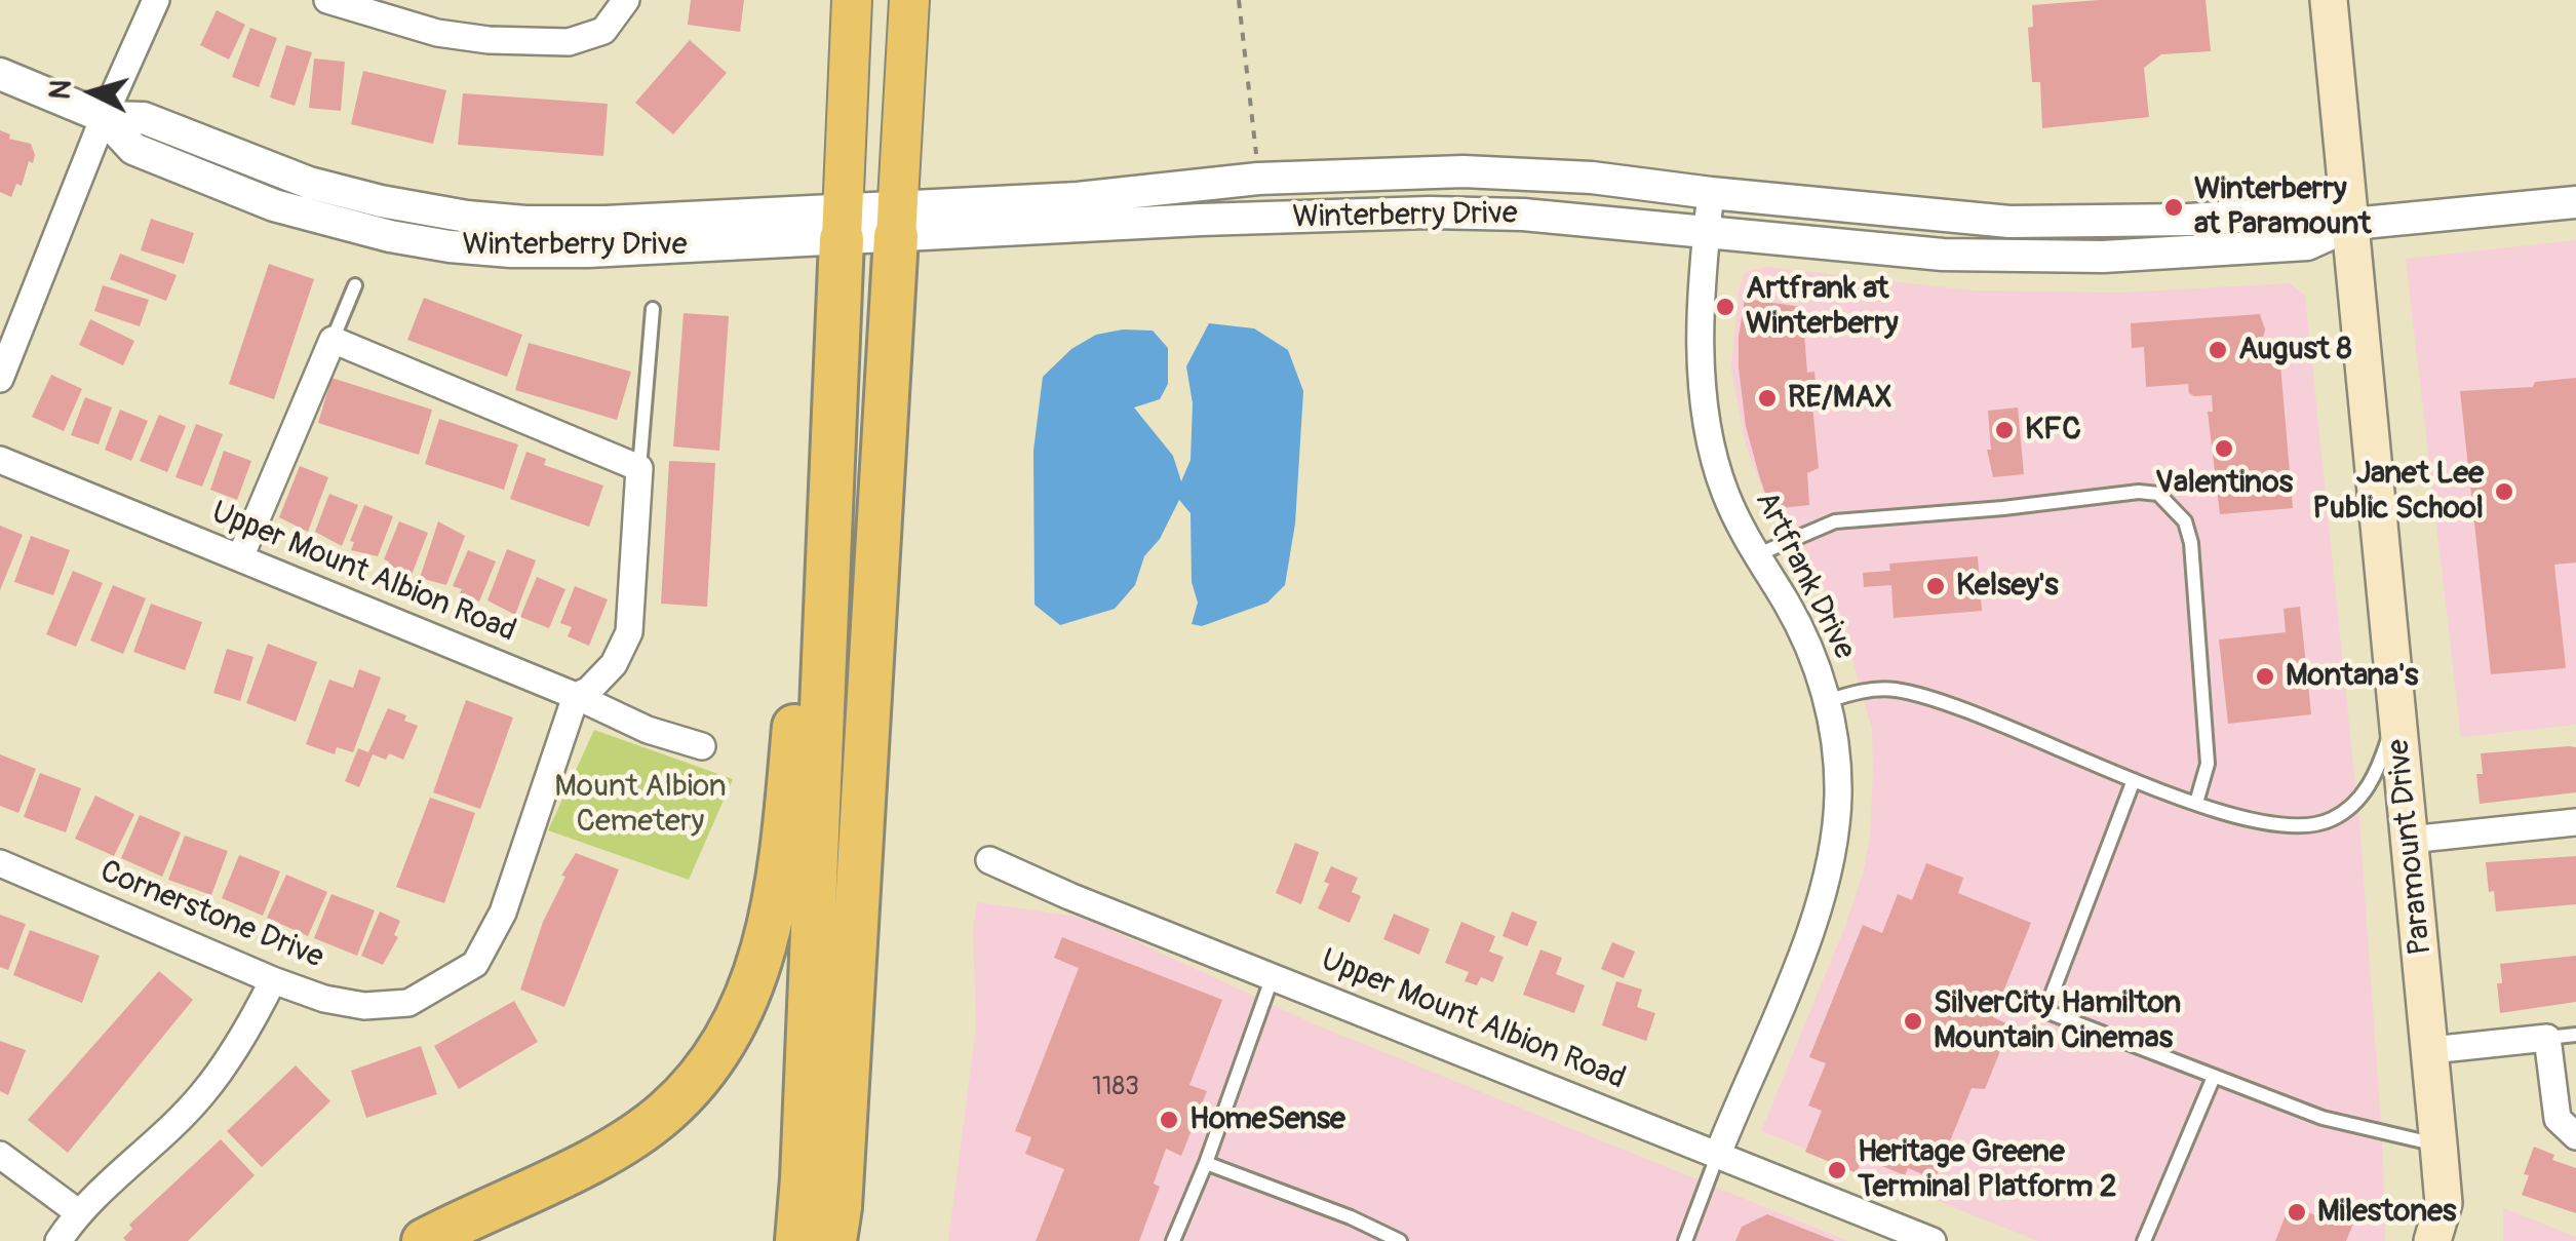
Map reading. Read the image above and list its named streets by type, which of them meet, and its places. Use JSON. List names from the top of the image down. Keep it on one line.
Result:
{"streets":{"main road":["Paramount Drive"],"street":["Winterberry Drive","Upper Mount Albion Road","Artfrank Drive","Cornerstone Drive"]},"crossings":[["Winterberry Drive","Artfrank Drive"],["Winterberry Drive","Paramount Drive"],["Upper Mount Albion Road","Artfrank Drive"],["Upper Mount Albion Road","Cornerstone Drive"]],"parks":["Mount Albion Cemetery"],"places":["Winterberry at Paramount","Artfrank at Winterberry","August 8","RE/MAX","KFC","Valentinos","Janet Lee Public School","Kelsey's","Montana's","SilverCity Hamilton Mountain Cinemas","HomeSense","Heritage Greene Terminal Platform 2","Milestones"],"house_numbers":["1183"],"north":"left"}
